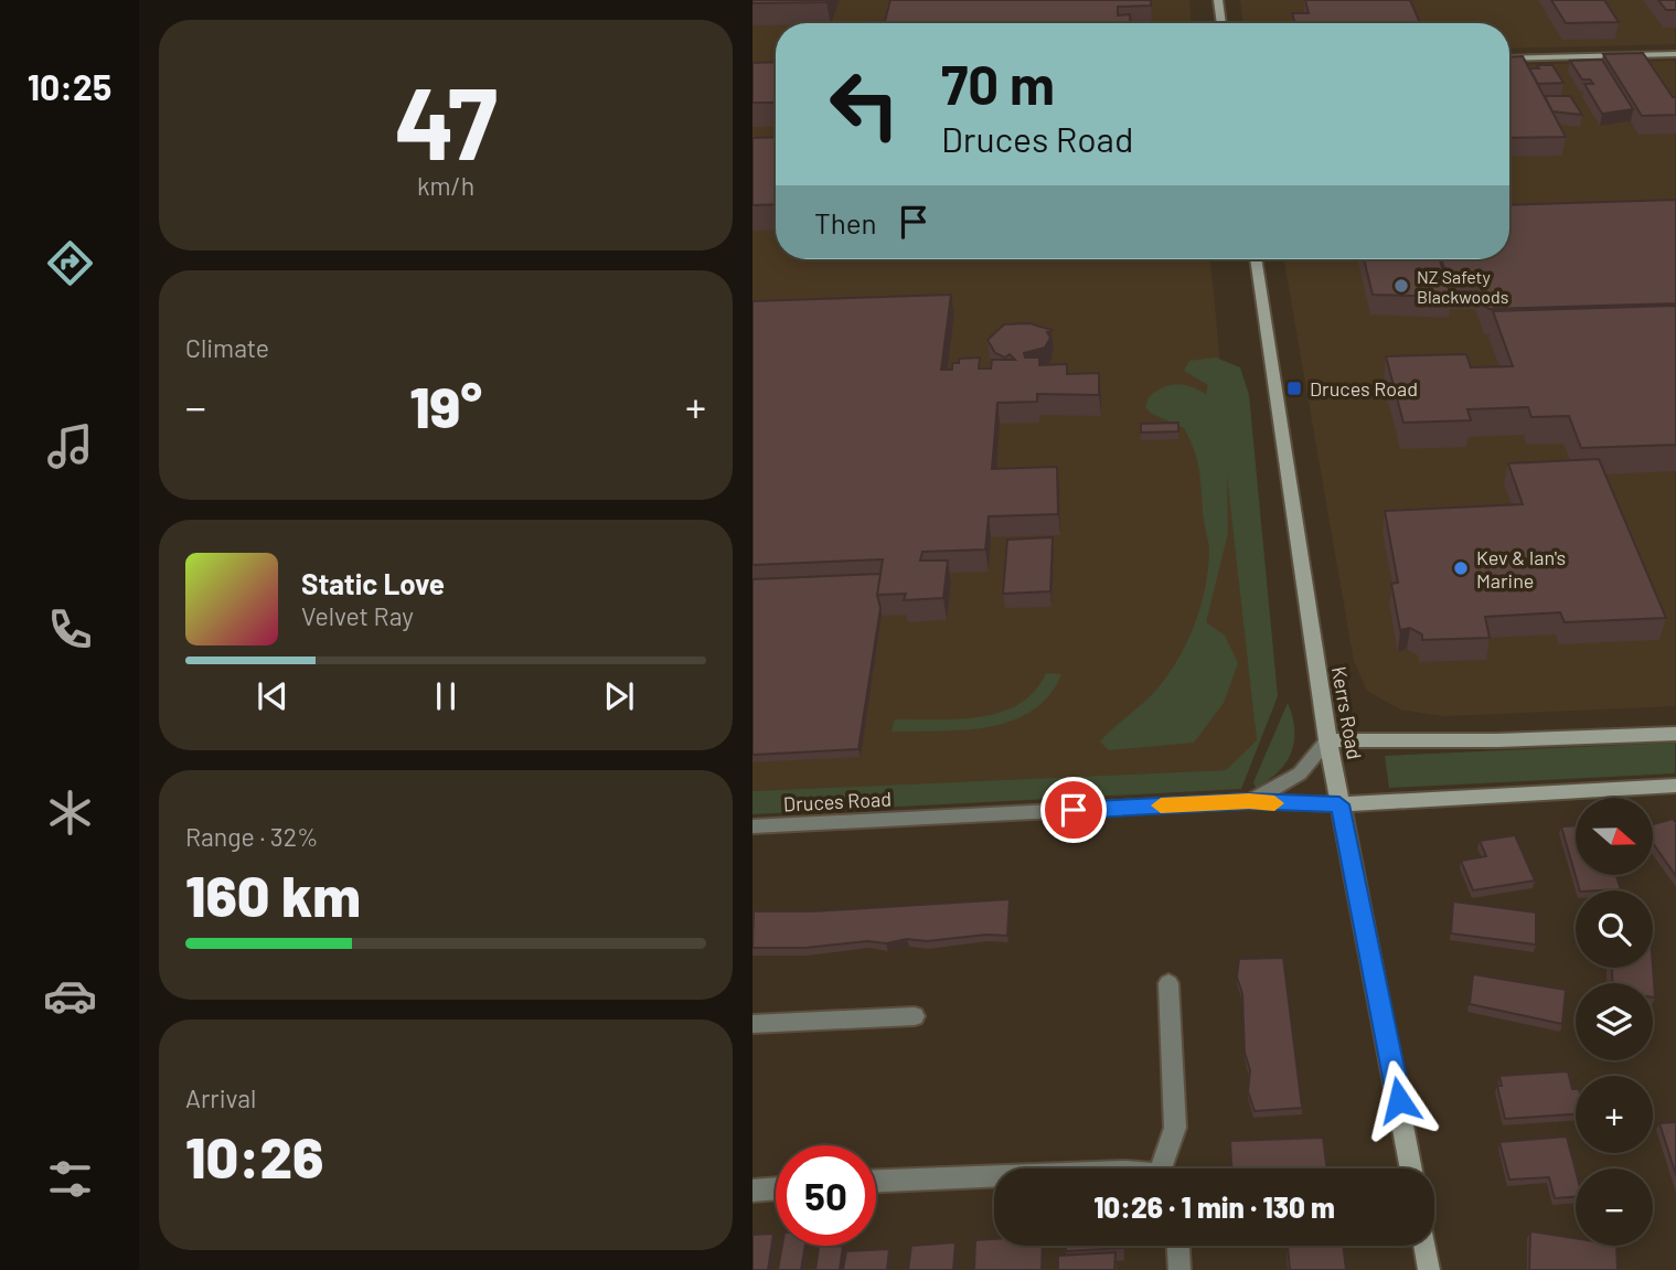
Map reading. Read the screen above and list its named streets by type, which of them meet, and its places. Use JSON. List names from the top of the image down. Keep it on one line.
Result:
{"streets":{"main road":["Kerrs Road","Druces Road"]},"crossings":[["Kerrs Road","Druces Road"]],"places":{"other":["NZ Safety Blackwoods","Kev & Ian's Marine"],"transit":["Druces Road"]},"north":"right","page":{"tabs":"10:25","tile":[["47","km/h"],"Climate",["Range · 32%","160 km"],["Arrival","10:26"]],"turn":["70 m","Druces Road"],"then":"Then","heat":["−","19°","+"],"song":["Static Love","Velvet Ray"],"map_buttons":["+","−"],"limit":"50","trip":"10:26 · 1 min · 130 m"}}
